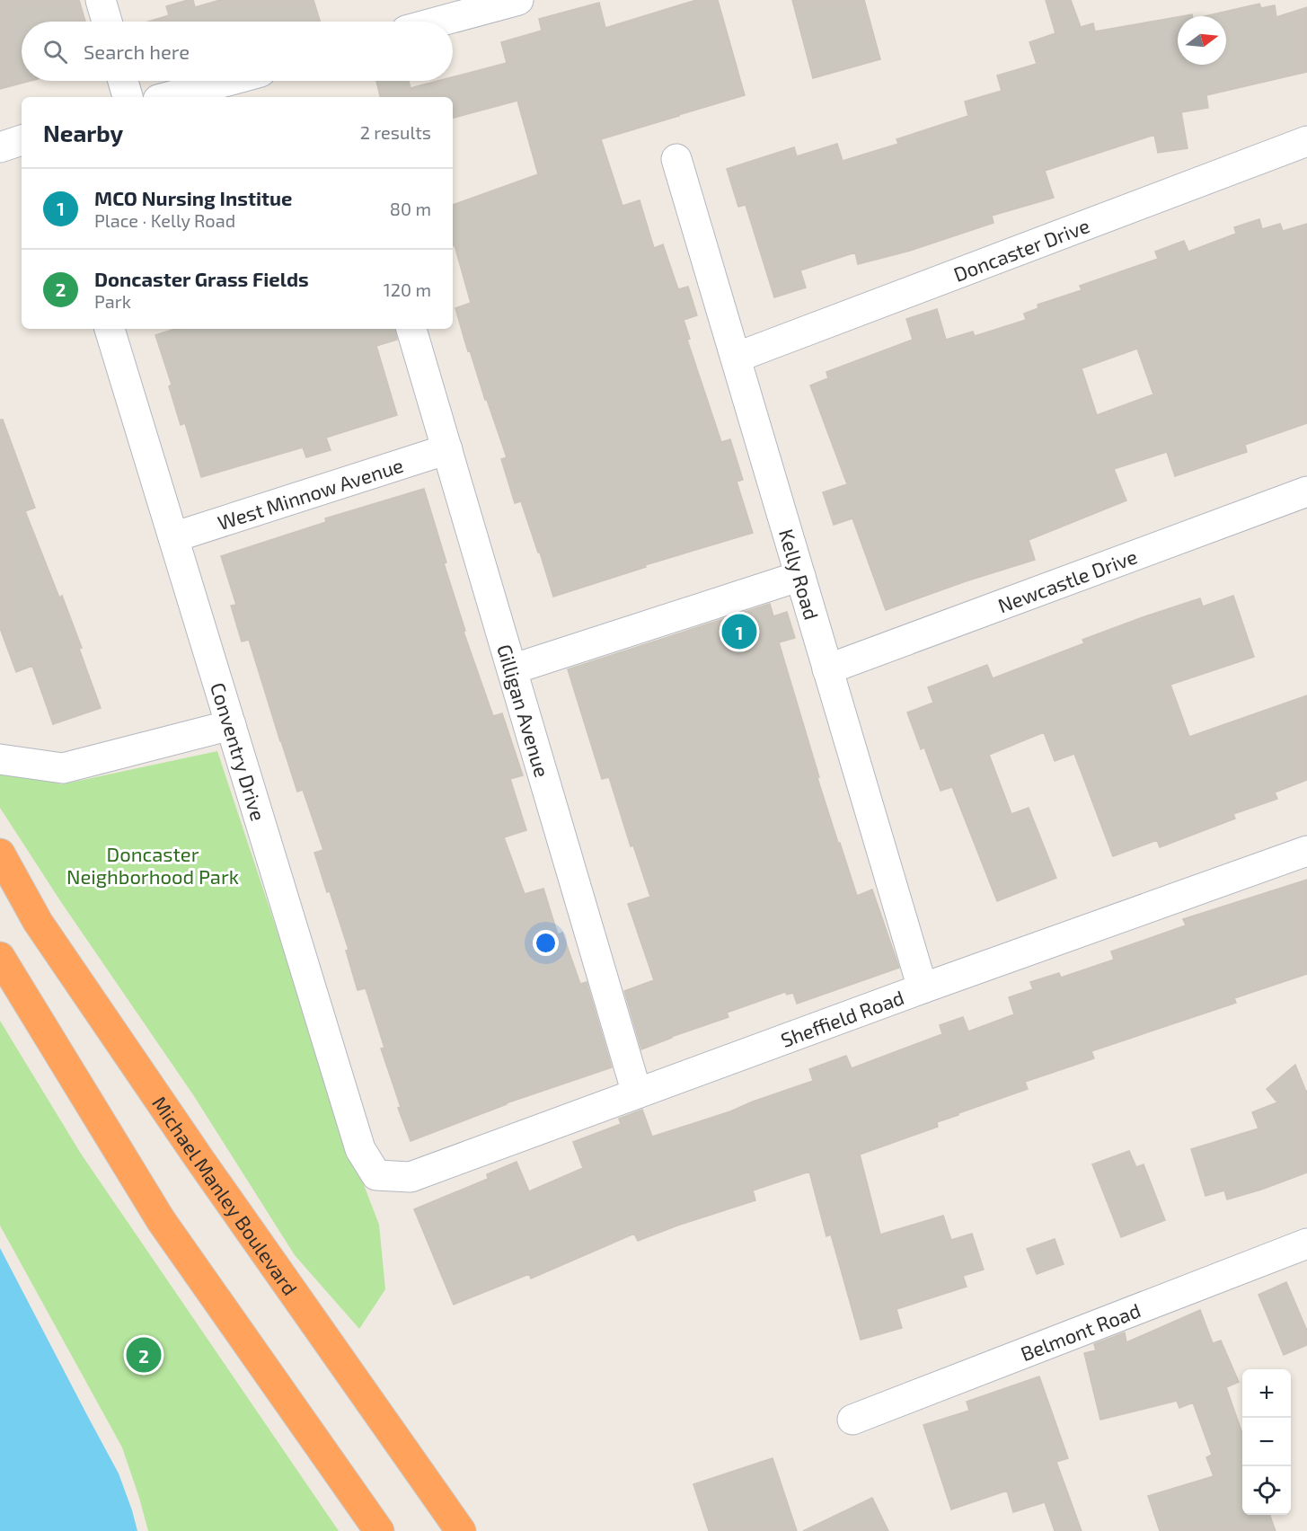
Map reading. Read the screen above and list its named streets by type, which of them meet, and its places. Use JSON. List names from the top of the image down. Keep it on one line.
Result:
{"streets":{"highway":["Michael Manley Boulevard"],"street":["Doncaster Drive","West Minnow Avenue","Kelly Road","Newcastle Drive","Gilligan Avenue","Conventry Drive","Sheffield Road","Belmont Road"]},"crossings":[["Doncaster Drive","Kelly Road"],["West Minnow Avenue","Gilligan Avenue"],["West Minnow Avenue","Conventry Drive"],["Kelly Road","Newcastle Drive"],["Kelly Road","Sheffield Road"],["Gilligan Avenue","Sheffield Road"],["Conventry Drive","Sheffield Road"]],"parks":["Doncaster Neighborhood Park"],"north":"right","page":{"search":"Search here","heading":["Nearby","2 results"],"list":[{"mark":"1","name":"MCO Nursing Institue","note":"Place · Kelly Road","value":"80 m"},{"mark":"2","name":"Doncaster Grass Fields","note":"Park","value":"120 m"}],"pins":["1","2"],"map_buttons":["+","−"]}}
